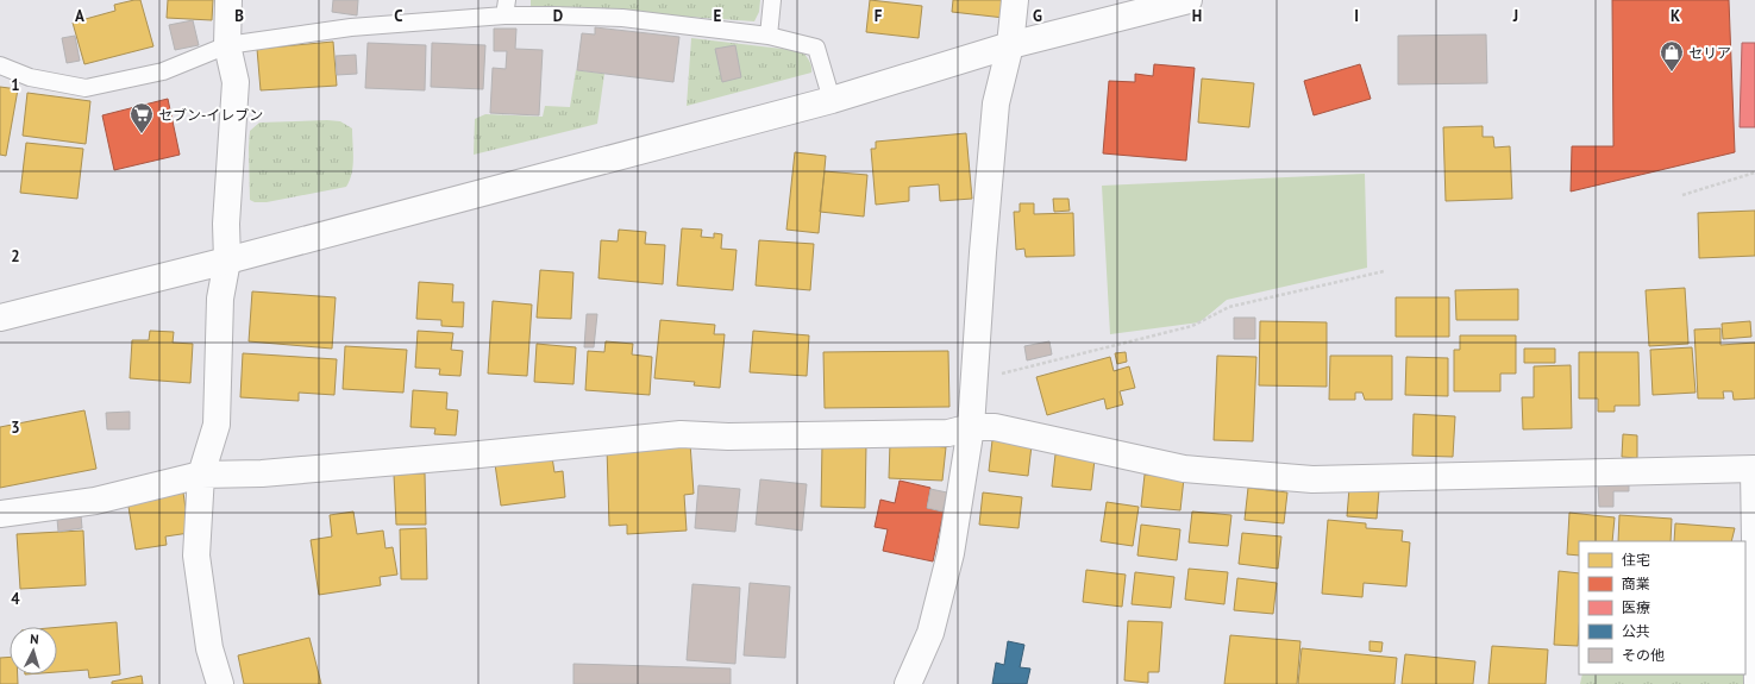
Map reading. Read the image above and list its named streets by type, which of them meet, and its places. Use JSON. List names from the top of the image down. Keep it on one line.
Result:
{"places":{"shop":["セリア"],"supermarket":["セブン-イレブン"]},"legend":["住宅","商業","医療","公共","その他"],"north":"top","grid":{"columns":["A","B","C","D","E","F","G","H","I","J","K"],"rows":["1","2","3","4"]}}
